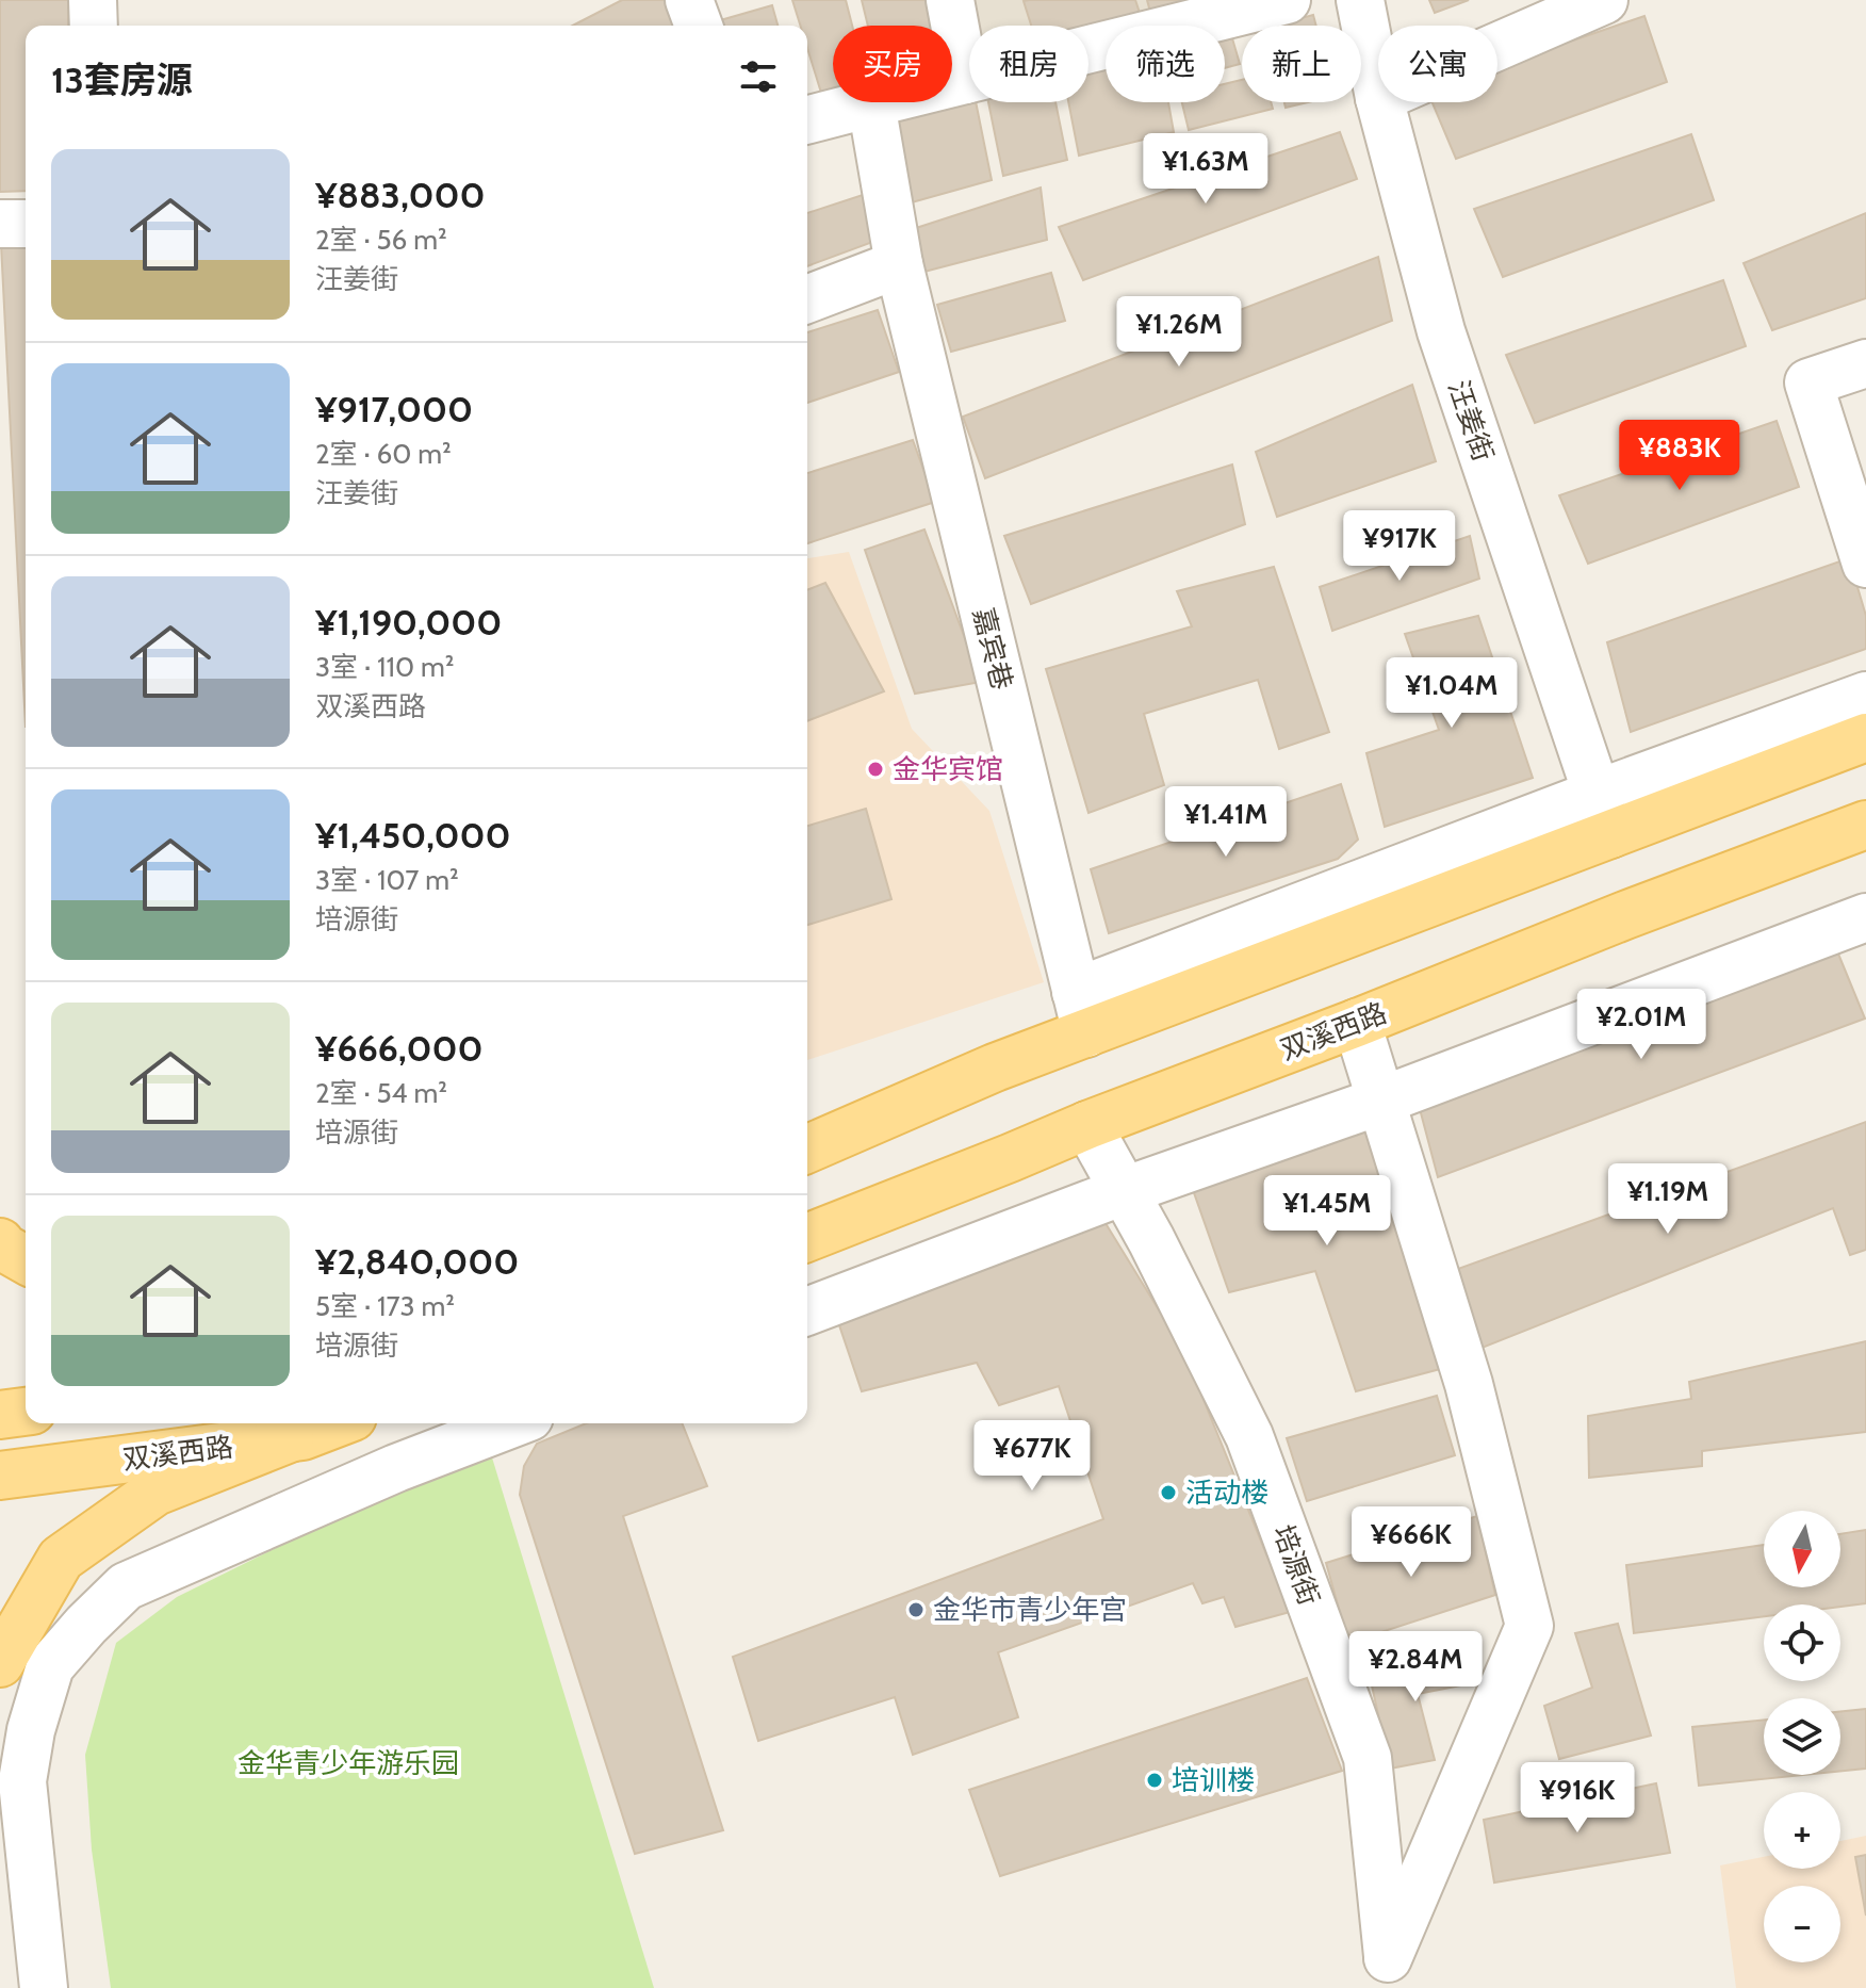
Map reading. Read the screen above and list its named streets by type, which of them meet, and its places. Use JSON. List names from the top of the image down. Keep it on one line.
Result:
{"streets":{"main road":["双溪西路"],"street":["汪姜街","嘉宾巷","培源街"]},"crossings":[["双溪西路","培源街"]],"parks":["金华青少年游乐园"],"places":["金华宾馆","活动楼","金华市青少年宫","培训楼"],"north":"bottom","page":{"chip":["买房","租房","筛选","新上","公寓"],"heading":"13套房源","list":[{"name":"¥883,000","note":"2室 · 56 m² · 汪姜街"},{"name":"¥917,000","note":"2室 · 60 m² · 汪姜街"},{"name":"¥1,190,000","note":"3室 · 110 m² · 双溪西路"},{"name":"¥1,450,000","note":"3室 · 107 m² · 培源街"},{"name":"¥666,000","note":"2室 · 54 m² · 培源街"},{"name":"¥2,840,000","note":"5室 · 173 m² · 培源街"}],"price":["¥1.63M","¥1.26M","¥883K","¥917K","¥1.04M","¥1.41M","¥2.01M","¥1.19M","¥1.45M","¥677K","¥666K","¥2.84M","¥916K"],"map_buttons":["+","−"]}}
